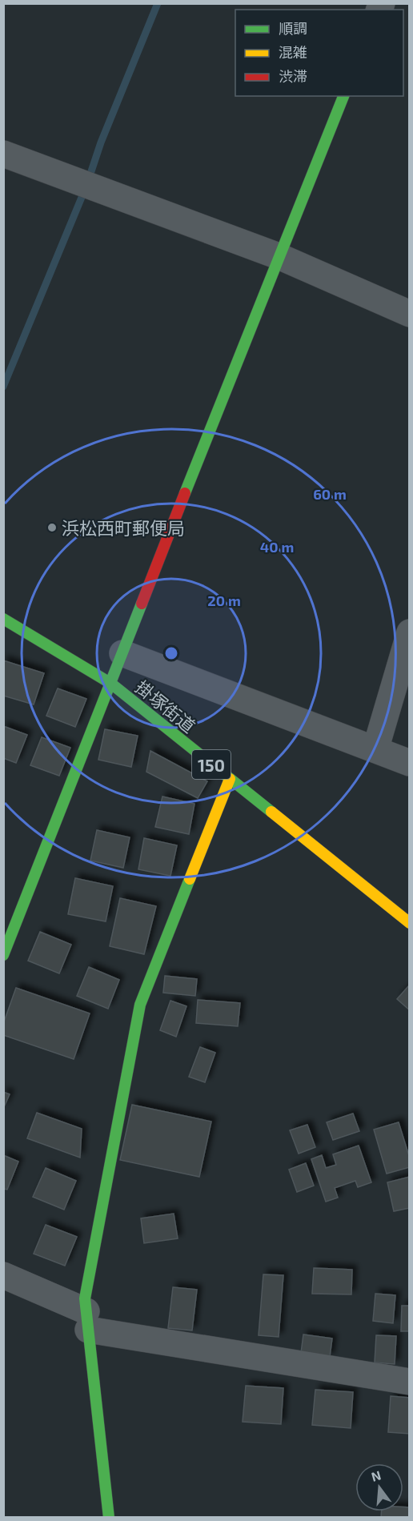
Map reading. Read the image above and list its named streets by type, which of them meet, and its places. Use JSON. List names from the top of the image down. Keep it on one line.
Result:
{"streets":{"main road":["掛塚街道","150"]},"places":["浜松西町郵便局"],"legend":["順調","混雑","渋滞"],"north":"top","rings":["60 m","40 m","20 m"]}
